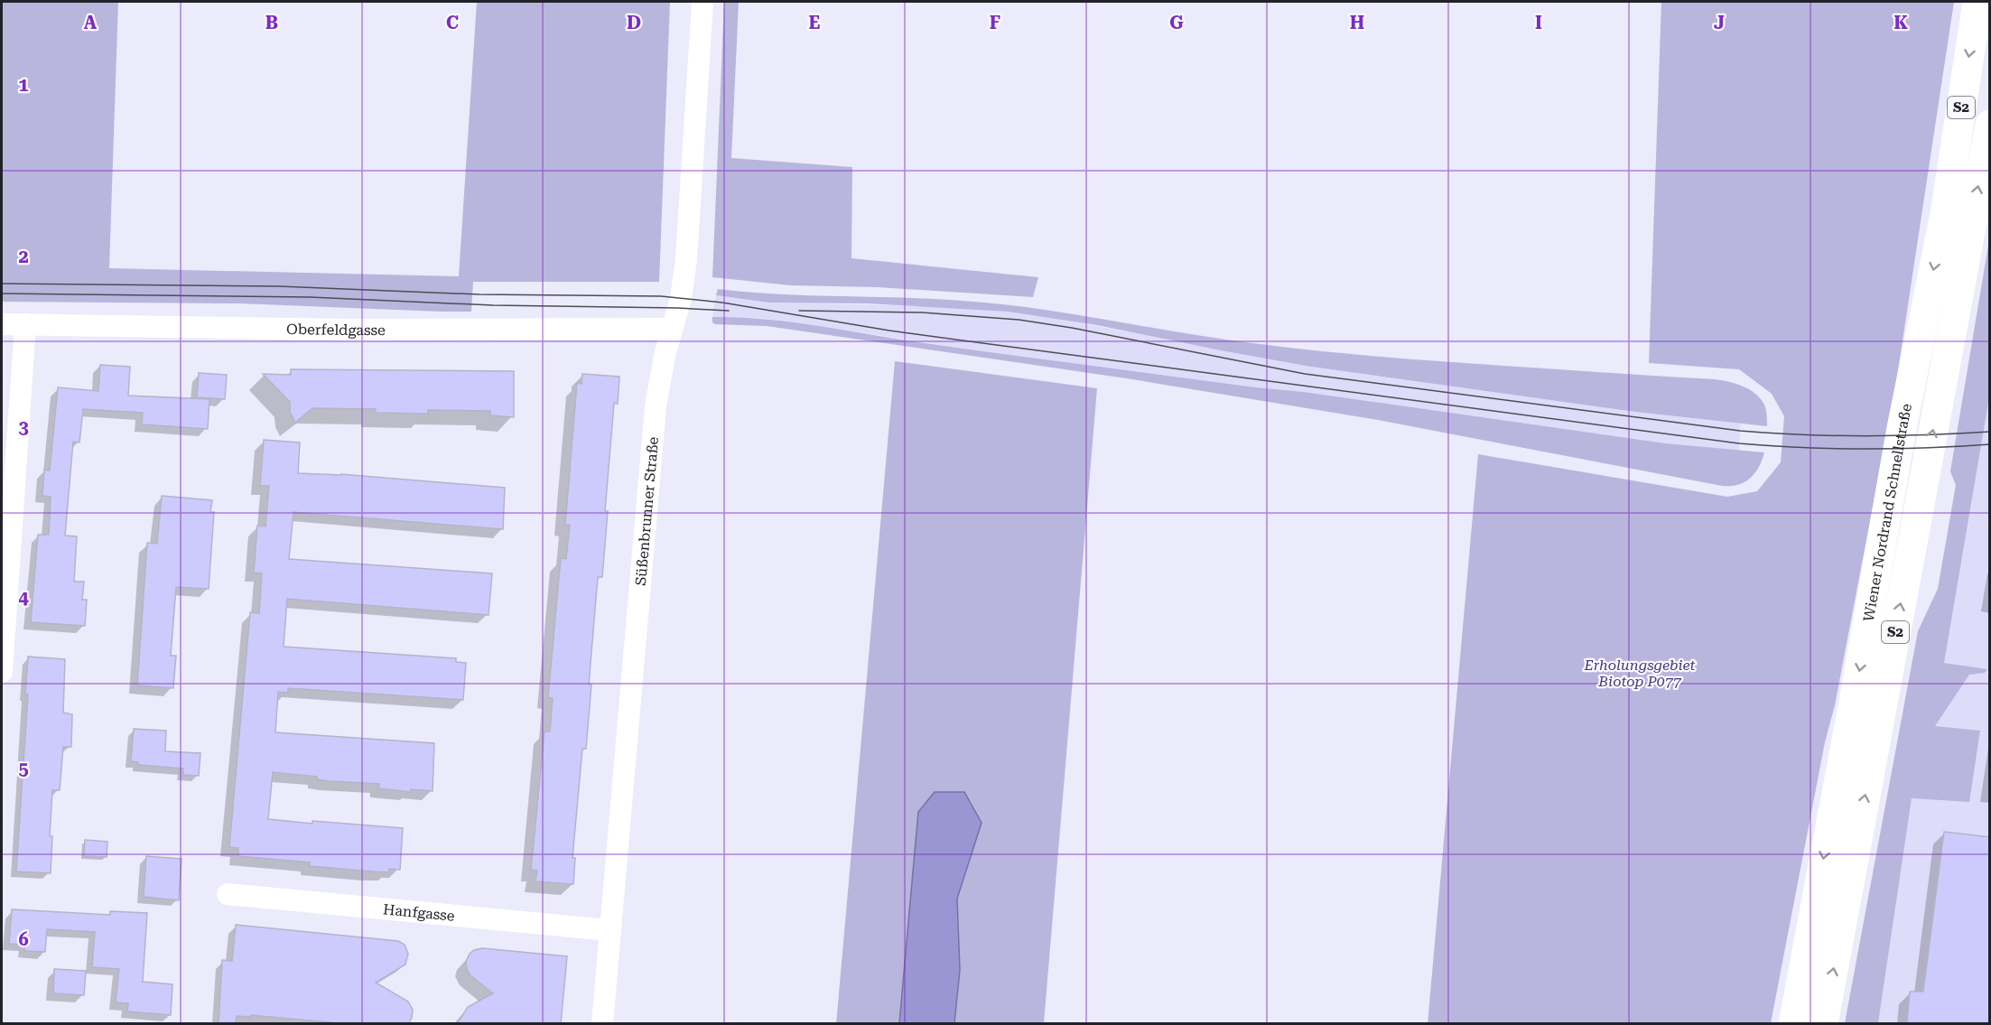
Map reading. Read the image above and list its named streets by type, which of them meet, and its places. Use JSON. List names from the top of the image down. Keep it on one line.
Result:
{"streets":{"highway":["S2","Wiener Nordrand Schnellstraße"],"street":["Oberfeldgasse","Süßenbrunner Straße","Hanfgasse"]},"crossings":[["Oberfeldgasse","Süßenbrunner Straße"],["Süßenbrunner Straße","Hanfgasse"]],"parks":["Erholungsgebiet Biotop P077"],"grid":{"columns":["A","B","C","D","E","F","G","H","I","J","K"],"rows":["1","2","3","4","5","6"]}}
